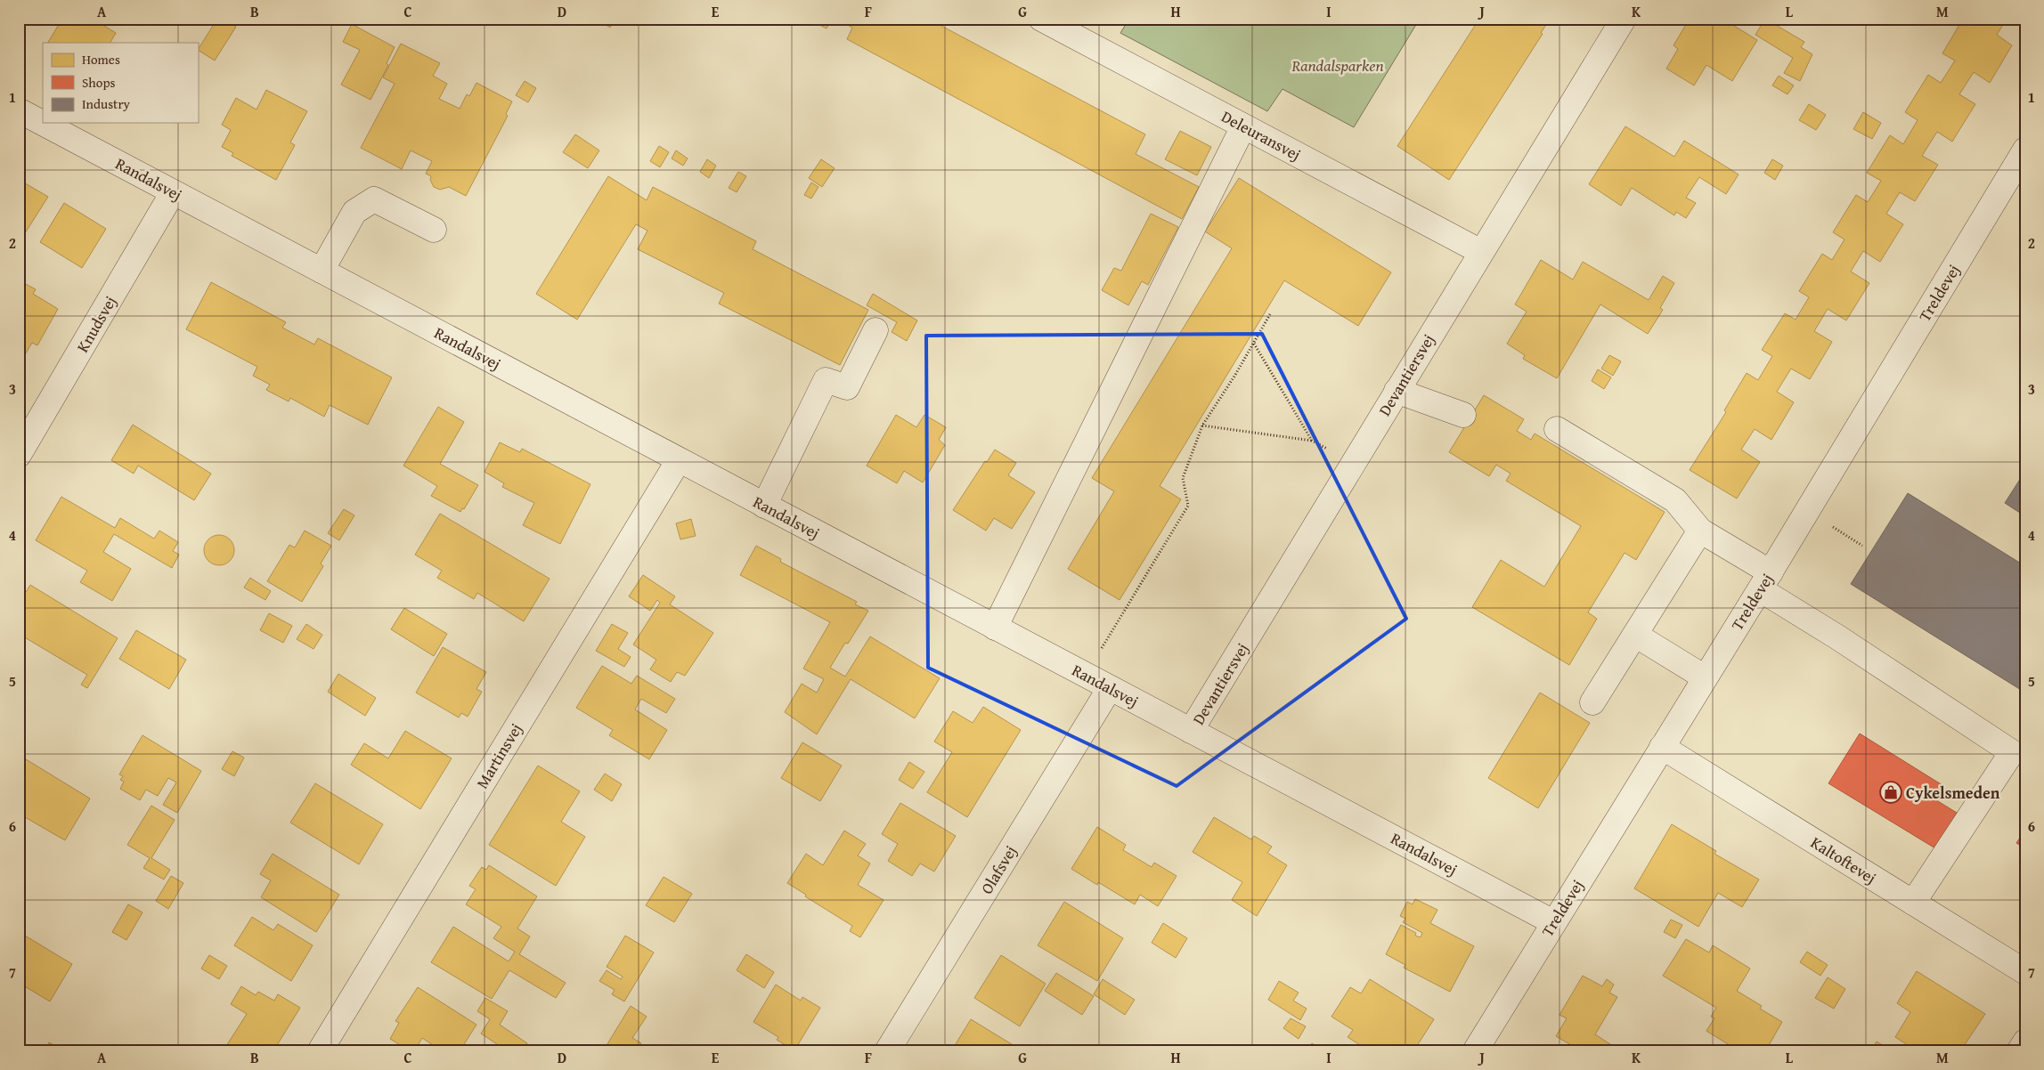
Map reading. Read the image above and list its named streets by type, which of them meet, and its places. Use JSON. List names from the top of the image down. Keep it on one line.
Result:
{"streets":{"street":["Deleuransvej","Randalsvej","Treldevej","Knudsvej","Devantiersvej","Martinsvej","Kaltoftevej","Olafsvej"]},"crossings":[["Deleuransvej","Devantiersvej"],["Randalsvej","Treldevej"],["Randalsvej","Knudsvej"],["Randalsvej","Devantiersvej"],["Randalsvej","Martinsvej"],["Randalsvej","Olafsvej"],["Treldevej","Kaltoftevej"]],"parks":["Randalsparken"],"places":{"shop":["Cykelsmeden"]},"legend":["Homes","Shops","Industry"],"grid":{"columns":["A","B","C","D","E","F","G","H","I","J","K","L","M"],"rows":["1","2","3","4","5","6","7"]}}
